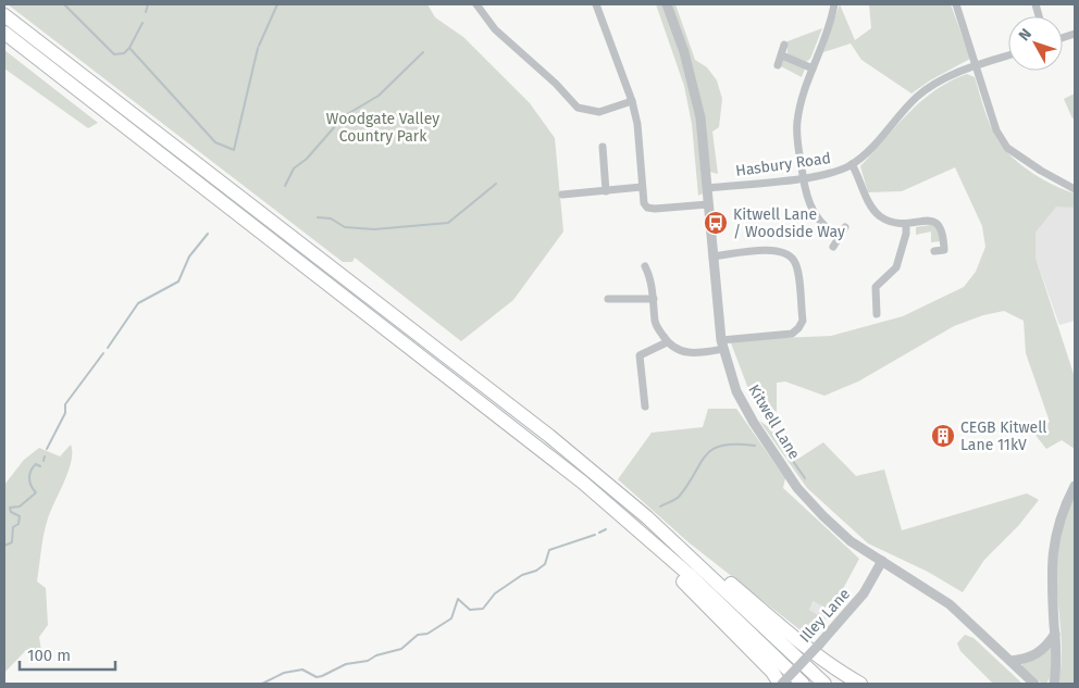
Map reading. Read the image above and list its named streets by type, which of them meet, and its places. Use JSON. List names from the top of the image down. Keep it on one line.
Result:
{"streets":{"street":["Hasbury Road","Kitwell Lane","Illey Lane"]},"crossings":[["Hasbury Road","Kitwell Lane"],["Kitwell Lane","Illey Lane"]],"parks":["Woodgate Valley Country Park"],"places":{"bus stop":["Kitwell Lane / Woodside Way"],"building":["CEGB Kitwell Lane 11kV"]},"scale_bar":"100 m","north":"top left"}
